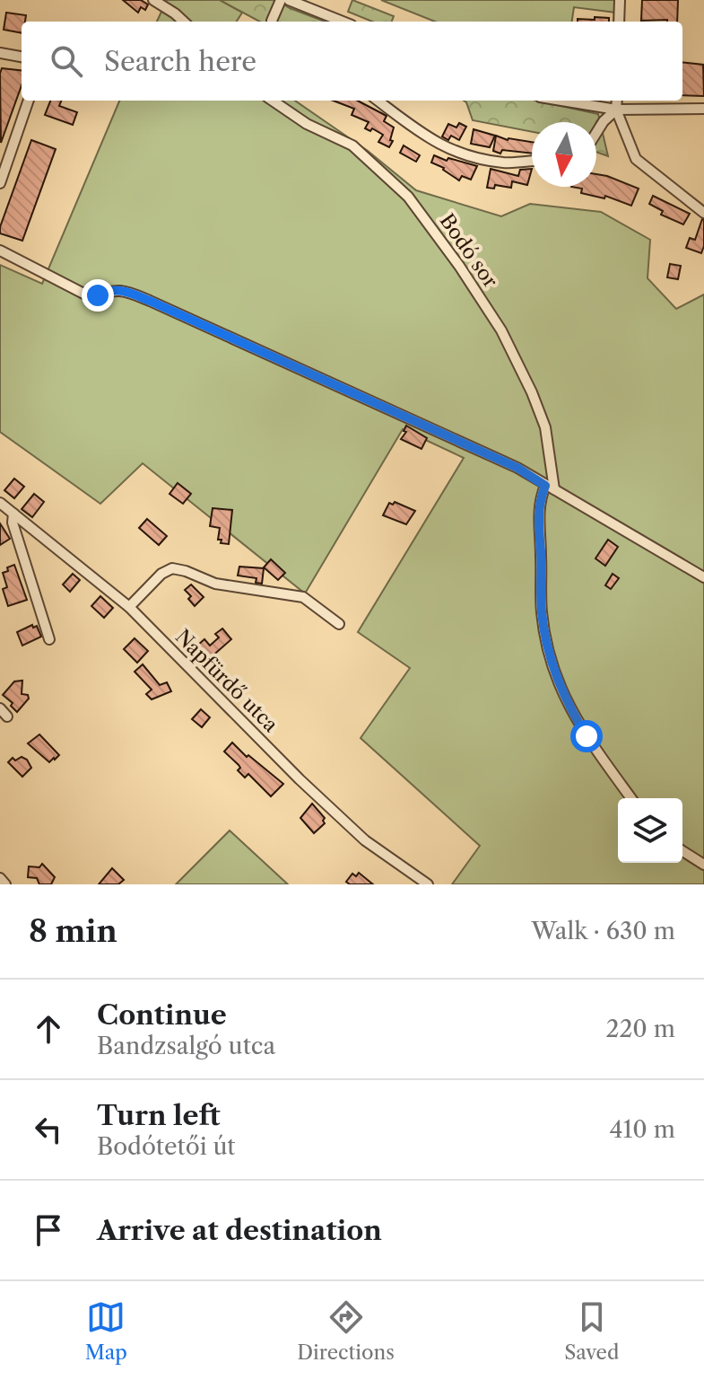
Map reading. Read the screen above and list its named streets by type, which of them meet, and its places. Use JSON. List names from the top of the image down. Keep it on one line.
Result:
{"streets":{"street":["Bodó sor","Napfürdő utca"]},"north":"bottom","page":{"search":"Search here","heading":["8 min","Walk · 630 m"],"list":[["Continue","Bandzsalgó utca","220 m"],["Turn left","Bodótetői út","410 m"],"Arrive at destination"],"nav":["Map","Directions","Saved"]}}
